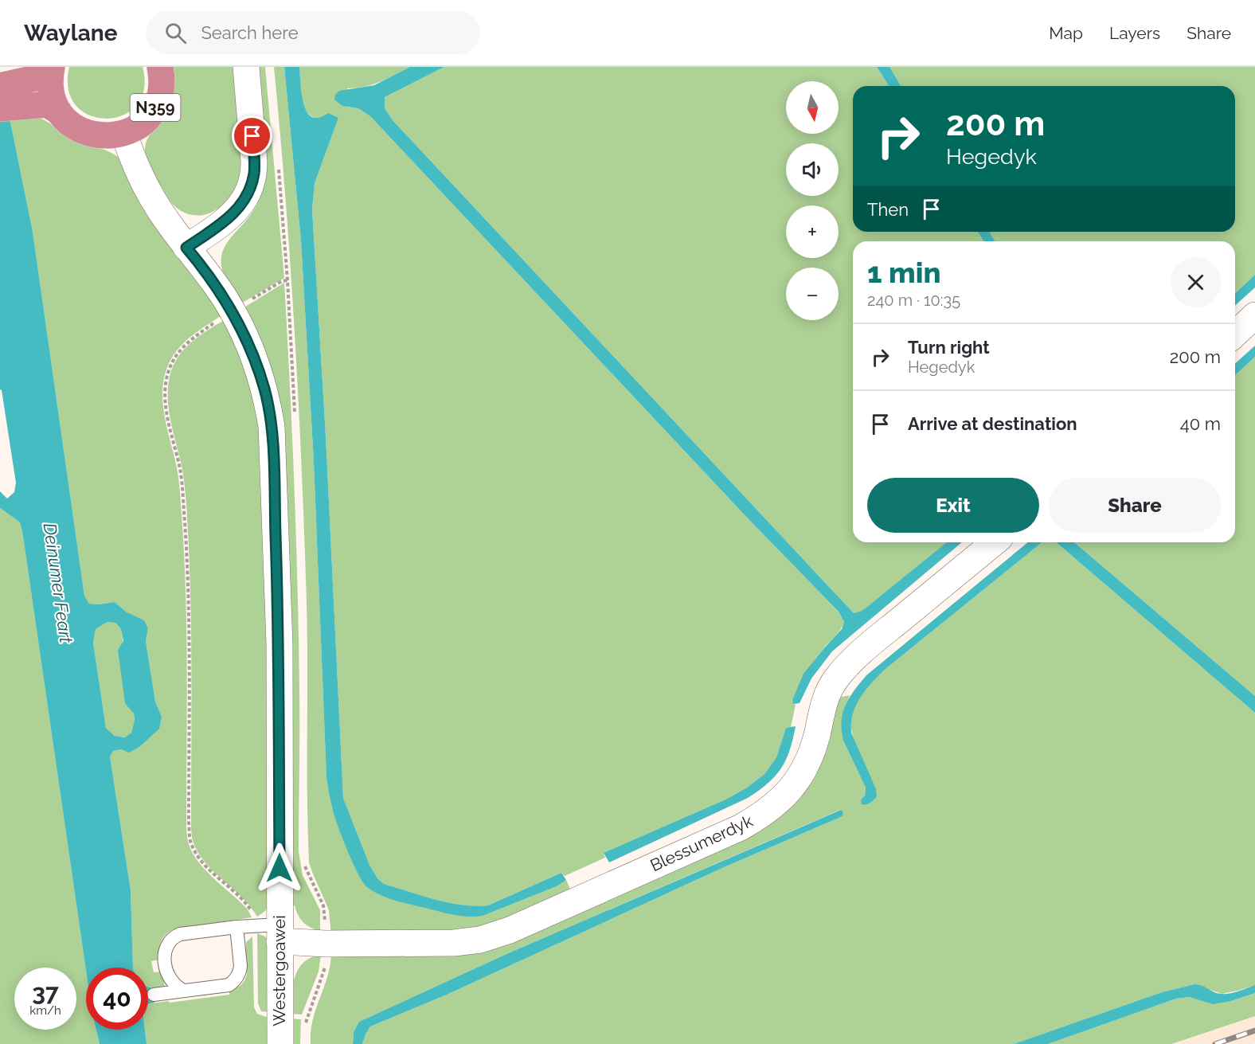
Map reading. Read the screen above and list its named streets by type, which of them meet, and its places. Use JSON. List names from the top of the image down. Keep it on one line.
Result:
{"streets":{"highway":["N359"],"street":["Blessumerdyk","Westergoawei"]},"crossings":[["N359","Westergoawei"],["Blessumerdyk","Westergoawei"]],"water":["Deinumer Feart"],"north":"bottom","page":{"header":"Waylane","search":"Search here","nav":["Map","Layers","Share"],"map_buttons":["+","−"],"turn":["200 m","Hegedyk"],"then":"Then","heading":["1 min","240 m · 10:35"],"list":[{"name":"Turn right","note":"Hegedyk","value":"200 m"},{"name":"Arrive at destination","value":"40 m"}],"buttons":["Exit","Share"],"speed":"37 km/h","limit":"40"}}
